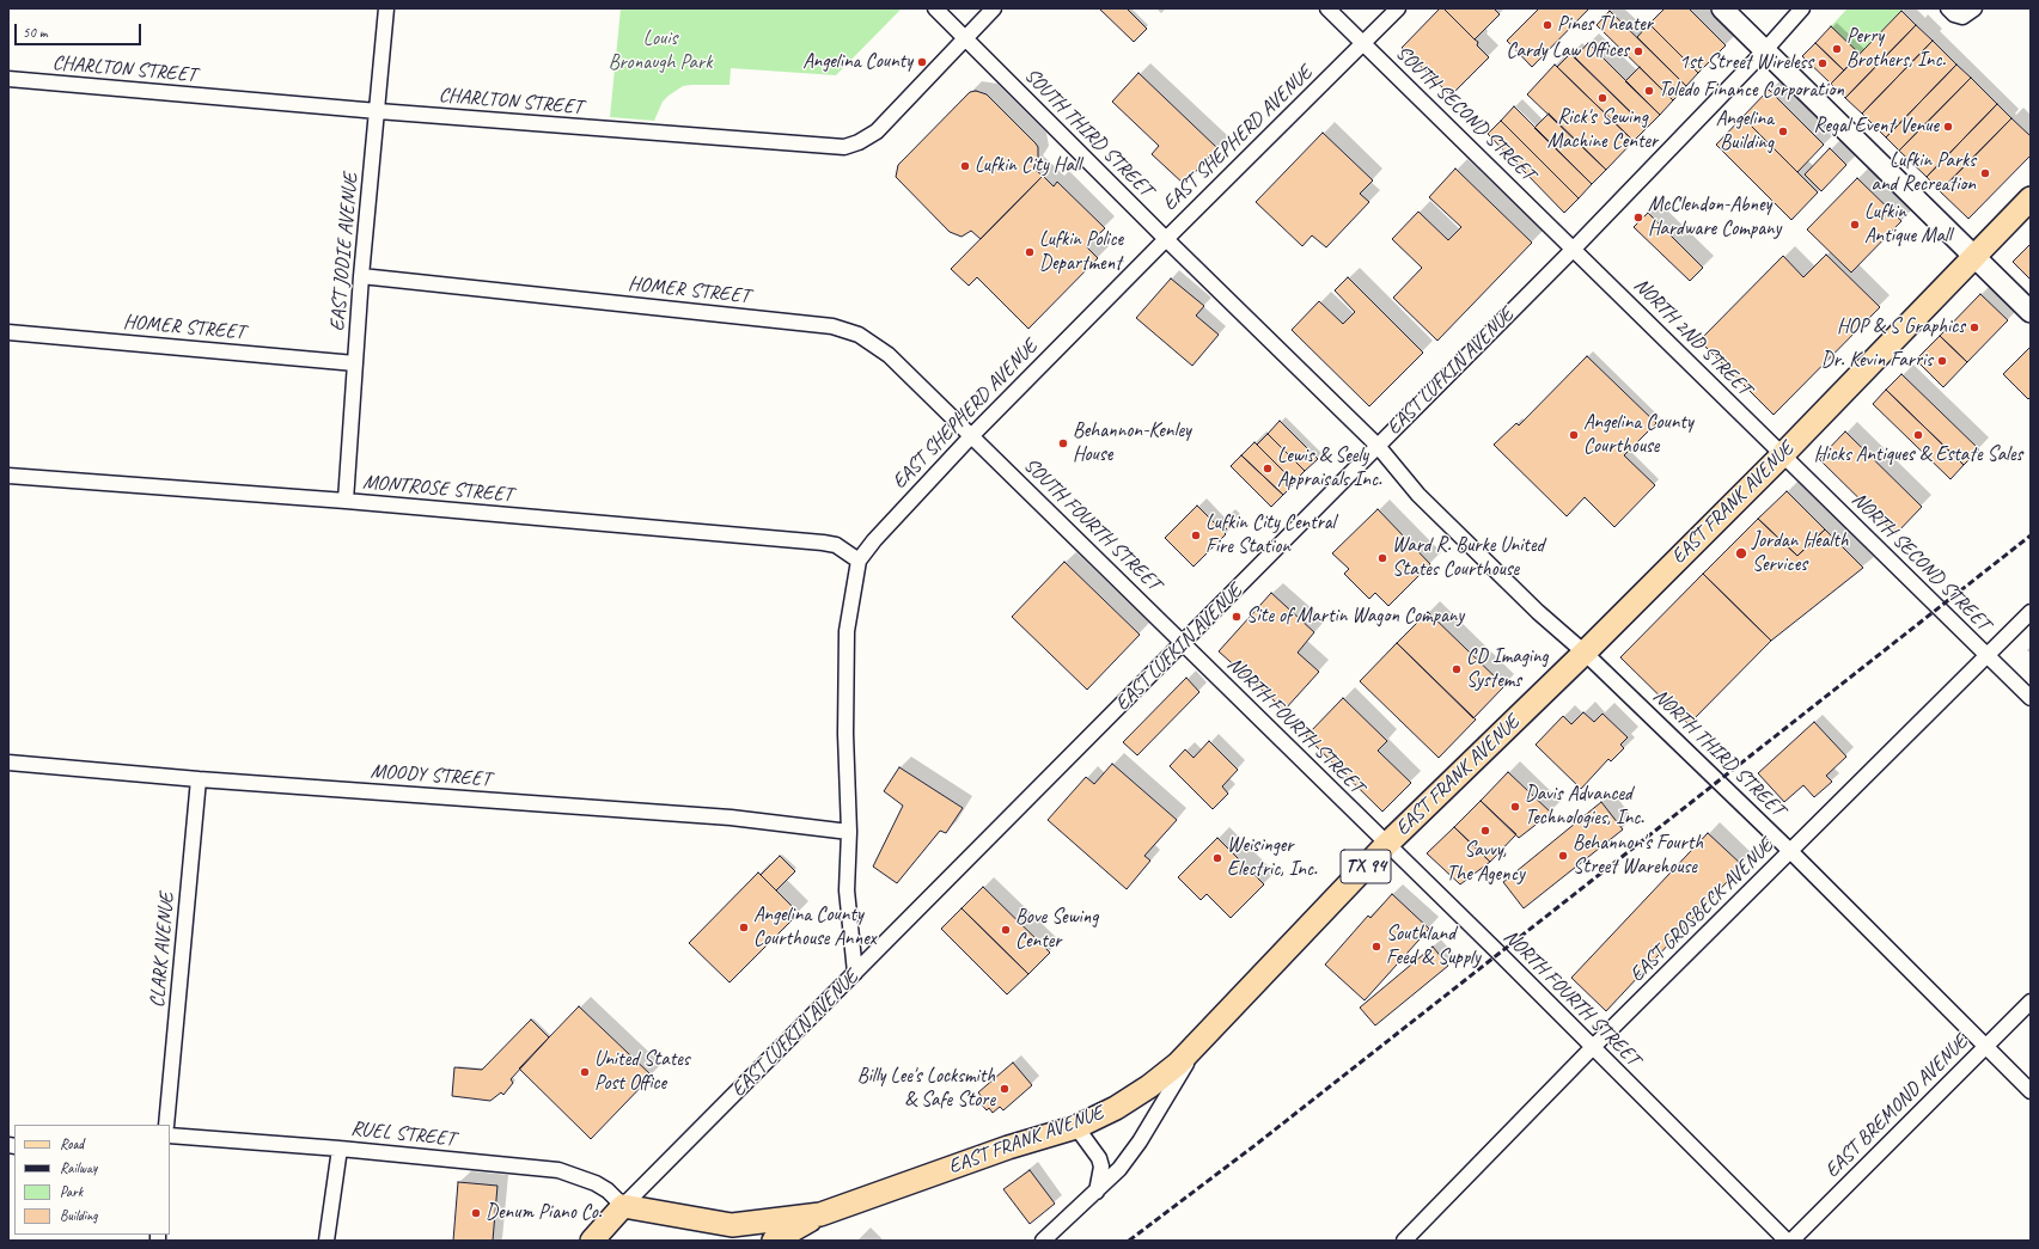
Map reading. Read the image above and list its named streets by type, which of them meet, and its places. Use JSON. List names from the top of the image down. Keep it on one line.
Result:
{"streets":{"main road":["EAST LUFKIN AVENUE","EAST FRANK AVENUE","TX 94"],"street":["CHARLTON STREET","SOUTH SECOND STREET","SOUTH THIRD STREET","EAST SHEPHERD AVENUE","EAST JODIE AVENUE","HOMER STREET","NORTH 2ND STREET","MONTROSE STREET","SOUTH FOURTH STREET","NORTH SECOND STREET","NORTH FOURTH STREET","NORTH THIRD STREET","MOODY STREET","EAST GROSBECK AVENUE","CLARK AVENUE","EAST BREMOND AVENUE","RUEL STREET"]},"crossings":[["CHARLTON STREET","SOUTH THIRD STREET"],["CHARLTON STREET","EAST JODIE AVENUE"],["SOUTH SECOND STREET","EAST SHEPHERD AVENUE"],["SOUTH SECOND STREET","NORTH 2ND STREET"],["SOUTH SECOND STREET","EAST LUFKIN AVENUE"],["SOUTH THIRD STREET","EAST SHEPHERD AVENUE"],["SOUTH THIRD STREET","EAST LUFKIN AVENUE"],["SOUTH THIRD STREET","NORTH THIRD STREET"],["EAST SHEPHERD AVENUE","HOMER STREET"],["EAST SHEPHERD AVENUE","EAST LUFKIN AVENUE"],["EAST SHEPHERD AVENUE","MONTROSE STREET"],["EAST SHEPHERD AVENUE","SOUTH FOURTH STREET"],["EAST SHEPHERD AVENUE","MOODY STREET"],["EAST JODIE AVENUE","HOMER STREET"],["EAST JODIE AVENUE","MONTROSE STREET"],["HOMER STREET","SOUTH FOURTH STREET"],["NORTH 2ND STREET","EAST LUFKIN AVENUE"],["NORTH 2ND STREET","EAST FRANK AVENUE"],["NORTH 2ND STREET","NORTH SECOND STREET"],["EAST LUFKIN AVENUE","EAST FRANK AVENUE"],["EAST LUFKIN AVENUE","SOUTH FOURTH STREET"],["EAST LUFKIN AVENUE","NORTH FOURTH STREET"],["EAST LUFKIN AVENUE","NORTH THIRD STREET"],["EAST LUFKIN AVENUE","RUEL STREET"],["EAST FRANK AVENUE","NORTH SECOND STREET"],["EAST FRANK AVENUE","NORTH FOURTH STREET"],["EAST FRANK AVENUE","NORTH THIRD STREET"],["EAST FRANK AVENUE","TX 94"],["EAST FRANK AVENUE","RUEL STREET"],["SOUTH FOURTH STREET","NORTH FOURTH STREET"],["NORTH SECOND STREET","EAST GROSBECK AVENUE"],["NORTH FOURTH STREET","EAST GROSBECK AVENUE"],["NORTH THIRD STREET","EAST GROSBECK AVENUE"],["NORTH THIRD STREET","EAST BREMOND AVENUE"],["MOODY STREET","CLARK AVENUE"]],"parks":["Louis Bronaugh Park"],"places":["Pines Theater","Perry Brothers, Inc.","Cardy Law Offices","Angelina County","1st Street Wireless","Toledo Finance Corporation","Rick's Sewing Machine Center","Regal Event Venue","Angelina Building","Lufkin City Hall","Lufkin Parks and Recreation","McClendon-Abney Hardware Company","Lufkin Antique Mall","Lufkin Police Department","HOP & S Graphics","Dr. Kevin Farris","Angelina County Courthouse","Hicks Antiques & Estate Sales","Behannon-Kenley House","Lewis & Seely Appraisals Inc.","Lufkin City Central Fire Station","Jordan Health Services","Ward R. Burke United States Courthouse","Site of Martin Wagon Company","CD Imaging Systems","Davis Advanced Technologies, Inc.","Savvy, The Agency","Behannon's Fourth Street Warehouse","Weisinger Electric, Inc.","Angelina County Courthouse Annex","Bove Sewing Center","Southland Feed & Supply","United States Post Office","Billy Lee's Locksmith & Safe Store","Denum Piano Co."],"legend":["Road","Railway","Park","Building"],"scale_bar":"50 m"}
